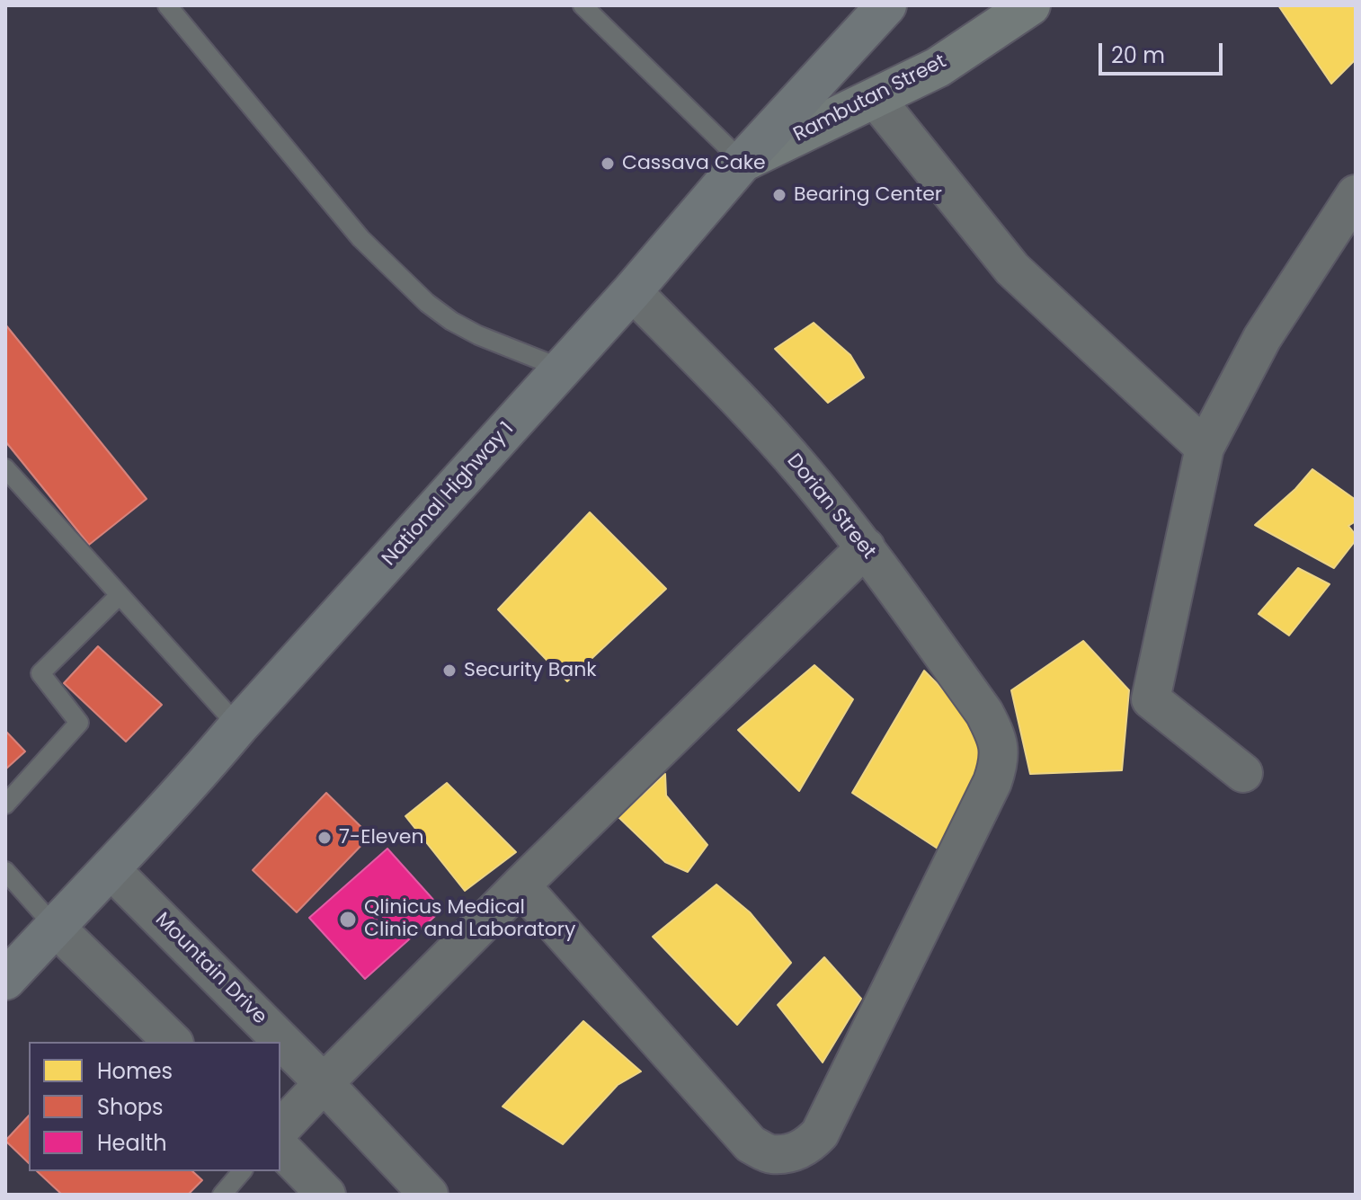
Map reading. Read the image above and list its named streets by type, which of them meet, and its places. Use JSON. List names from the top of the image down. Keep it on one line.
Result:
{"streets":{"highway":["National Highway 1"],"street":["Rambutan Street","Dorian Street","Mountain Drive"]},"crossings":[["Rambutan Street","National Highway 1"],["National Highway 1","Dorian Street"],["National Highway 1","Mountain Drive"]],"places":["Cassava Cake","Bearing Center","Security Bank","7-Eleven","Qlinicus Medical Clinic and Laboratory"],"legend":["Homes","Shops","Health"],"scale_bar":"20 m"}
